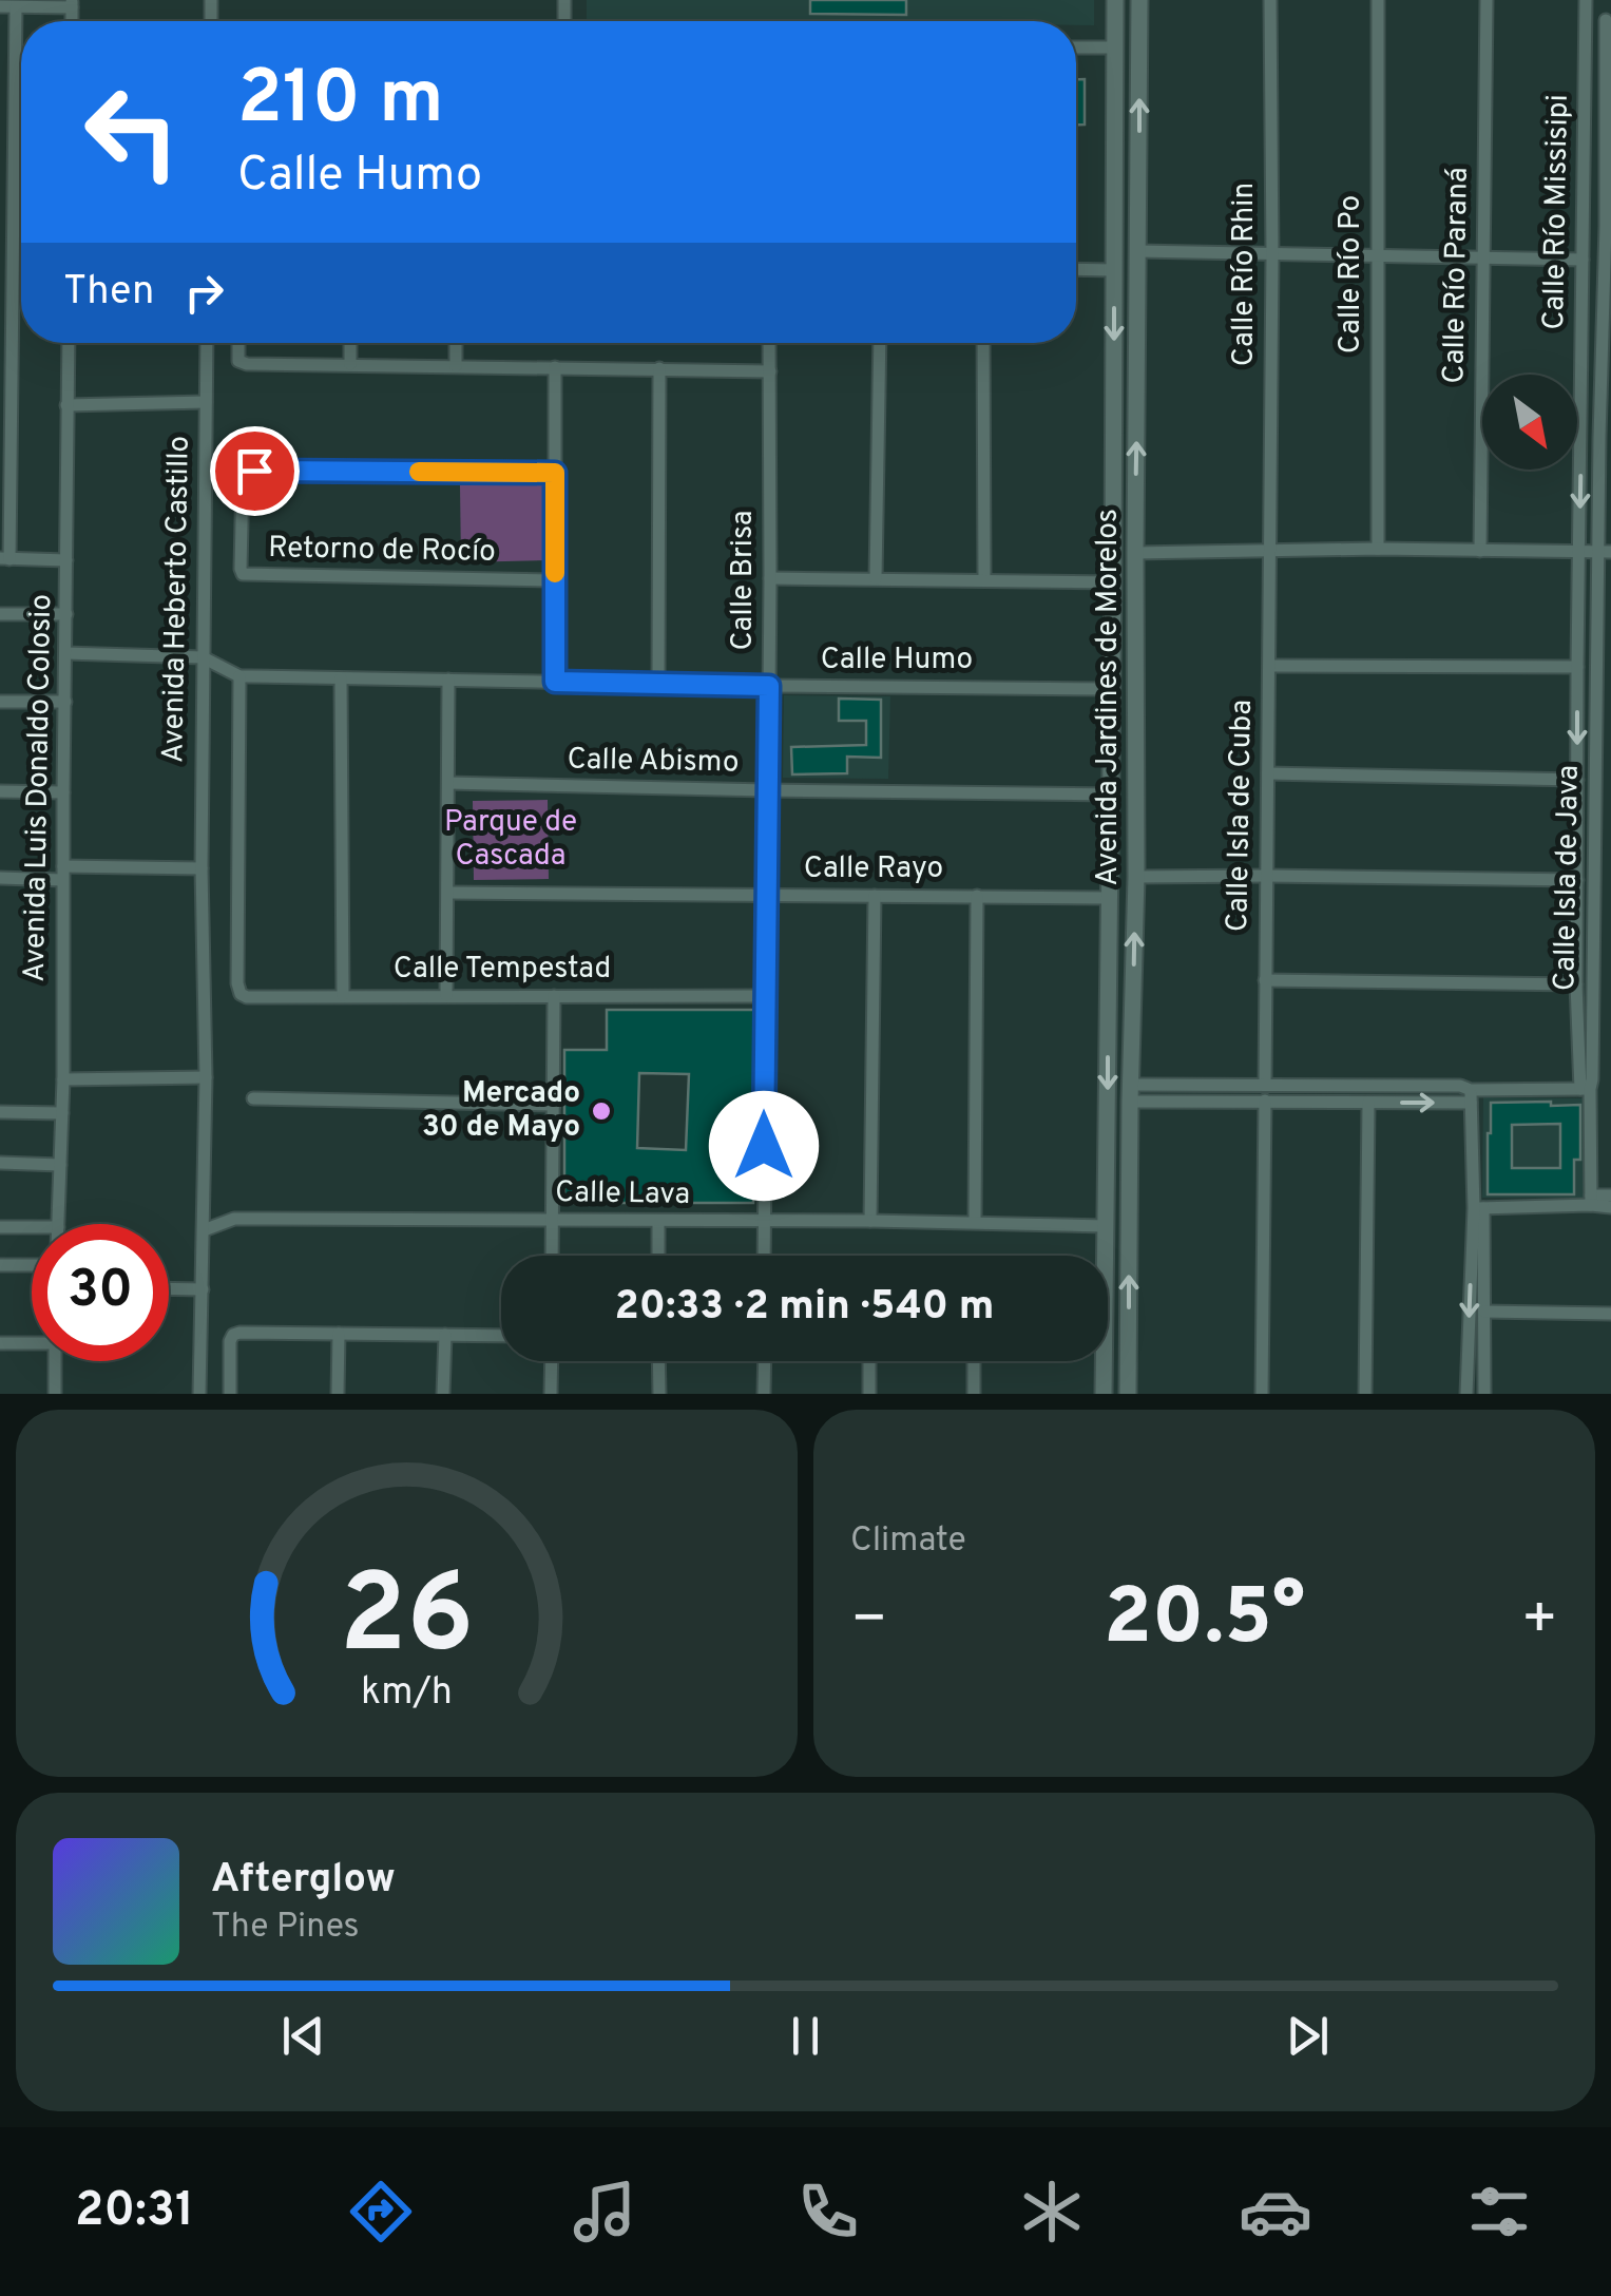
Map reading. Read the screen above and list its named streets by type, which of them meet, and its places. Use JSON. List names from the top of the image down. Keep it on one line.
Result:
{"streets":{"main road":["Avenida Jardines de Morelos"],"street":["Calle Río Missisipi","Calle Río Rhin","Calle Río Po","Calle Río Paraná","Retorno de Rocío","Calle Brisa","Avenida Heberto Castillo","Calle Humo","Calle Abismo","Avenida Luis Donaldo Colosio","Calle Isla de Cuba","Calle Rayo","Calle Isla de Java","Calle Tempestad","Calle Lava"]},"crossings":[["Calle Río Missisipi","Calle Isla de Java"],["Calle Río Rhin","Calle Isla de Cuba"],["Calle Brisa","Calle Humo"],["Calle Brisa","Calle Abismo"],["Calle Brisa","Calle Rayo"],["Calle Brisa","Calle Tempestad"],["Calle Brisa","Calle Lava"],["Avenida Heberto Castillo","Calle Lava"],["Calle Humo","Avenida Jardines de Morelos"],["Calle Humo","Calle Tempestad"],["Avenida Jardines de Morelos","Calle Abismo"],["Avenida Jardines de Morelos","Calle Rayo"],["Avenida Jardines de Morelos","Calle Lava"]],"parks":["Parque de Cascada"],"places":["Mercado 30 de Mayo"],"north":"bottom right","page":{"turn":["210 m","Calle Humo"],"then":"Then","limit":"30","trip":"20:33 · 2 min · 540 m","tile":"Climate","heat":["−","20.5°","+"],"song":["Afterglow","The Pines"],"tabs":"20:31","gauge":["26","km/h"]}}
